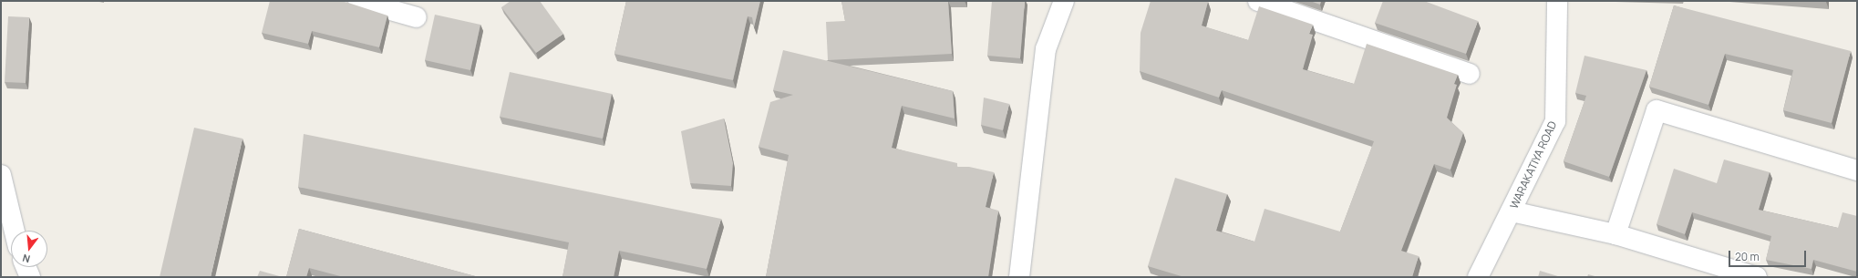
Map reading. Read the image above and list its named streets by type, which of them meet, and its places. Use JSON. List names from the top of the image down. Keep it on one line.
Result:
{"streets":{"street":["WARAKATIYA ROAD"]},"scale_bar":"20 m","north":"bottom"}
